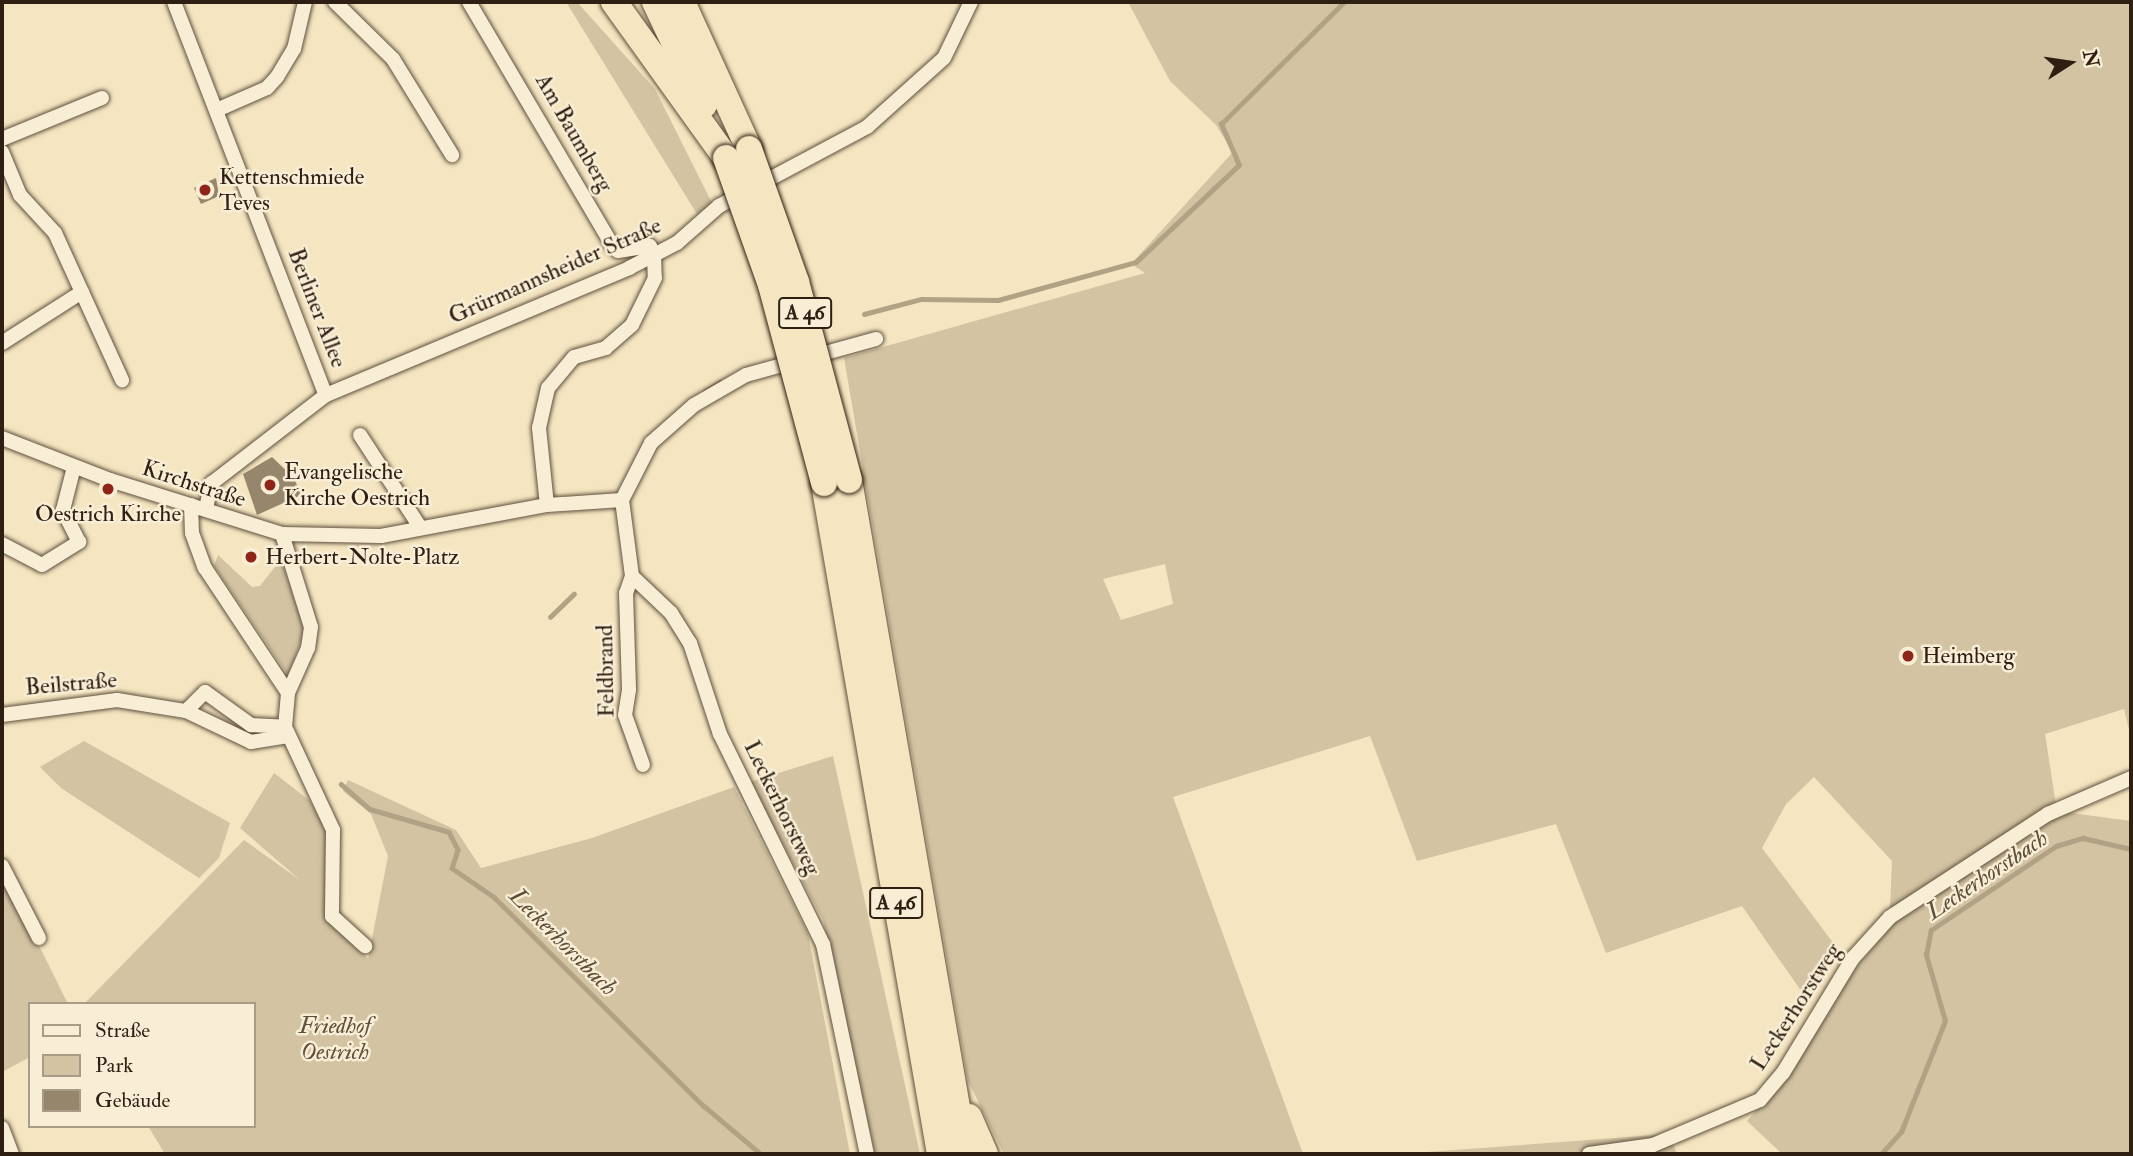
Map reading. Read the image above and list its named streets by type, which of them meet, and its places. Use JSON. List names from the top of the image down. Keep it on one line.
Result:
{"streets":{"highway":["A 46"],"street":["Am Baumberg","Grürmannsheider Straße","Berliner Allee","Kirchstraße","Feldbrand","Beilstraße","Leckerhorstweg"]},"crossings":[["Am Baumberg","Grürmannsheider Straße"],["Grürmannsheider Straße","Berliner Allee"],["Grürmannsheider Straße","Kirchstraße"],["Feldbrand","Leckerhorstweg"]],"water":["Leckerhorstbach"],"parks":["Friedhof Oestrich"],"places":["Kettenschmiede Teves","Evangelische Kirche Oestrich","Oestrich Kirche","Herbert-Nolte-Platz","Heimberg"],"legend":["Straße","Park","Gebäude"],"north":"right"}
